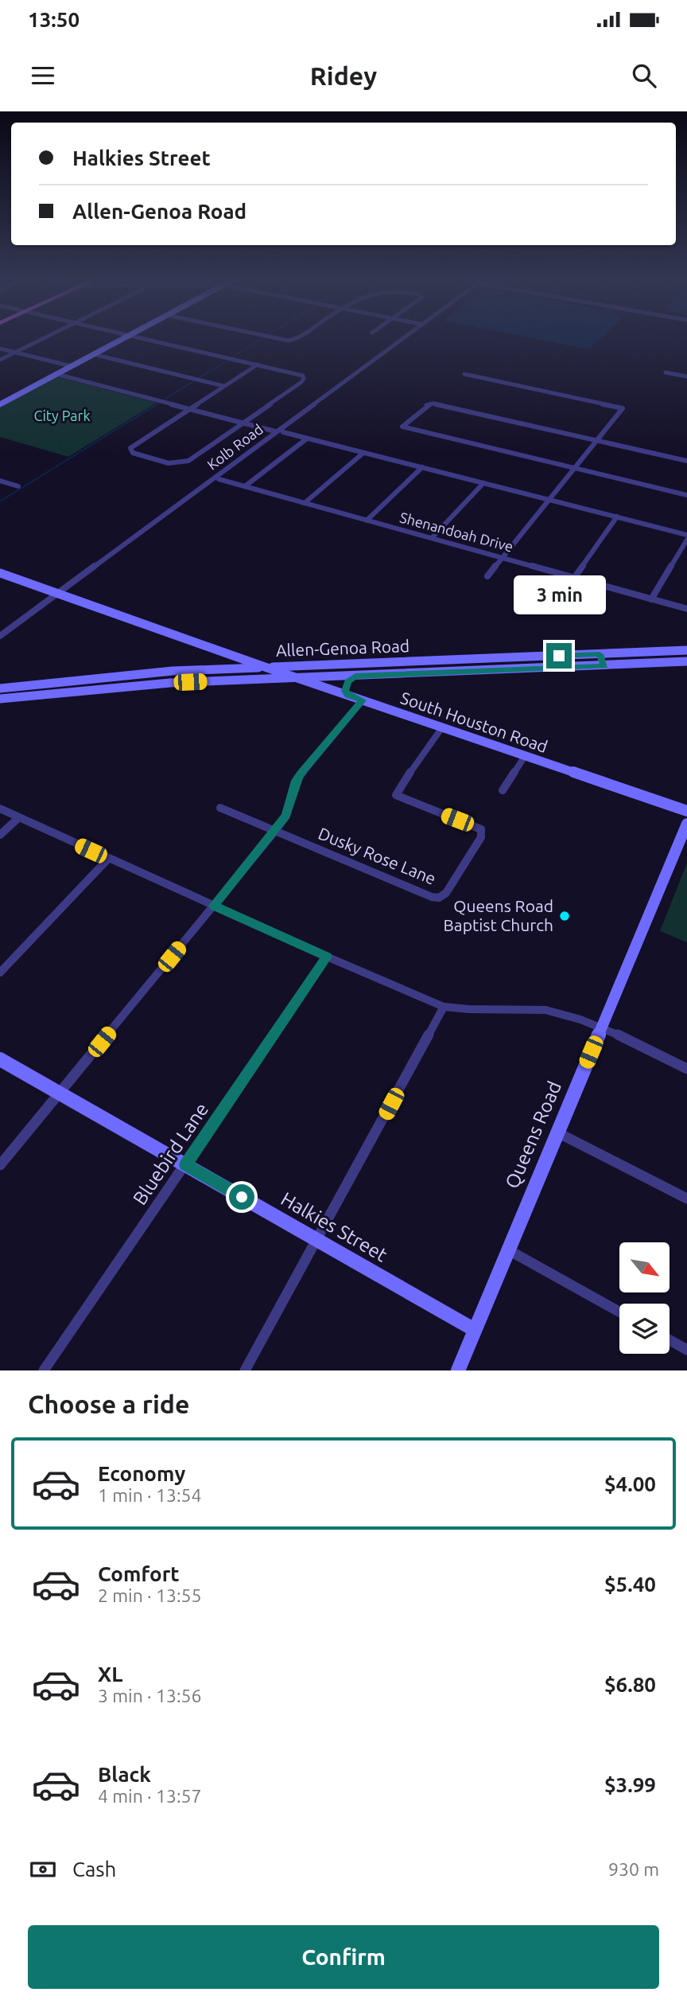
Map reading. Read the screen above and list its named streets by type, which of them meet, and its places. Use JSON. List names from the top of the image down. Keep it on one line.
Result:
{"streets":{"street":["Kolb Road","Shenandoah Drive","Allen-Genoa Road","South Houston Road","Dusky Rose Lane","Queens Road","Bluebird Lane","Halkies Street"]},"crossings":[["Kolb Road","South Houston Road"],["Allen-Genoa Road","South Houston Road"],["South Houston Road","Dusky Rose Lane"],["Queens Road","Halkies Street"],["Bluebird Lane","Halkies Street"]],"parks":["City Park"],"places":["Queens Road Baptist Church"],"north":"bottom right","page":{"status":"13:50","header":"Ridey","banner":["Halkies Street","Allen-Genoa Road"],"bubble":"3 min","heading":"Choose a ride","list":[{"name":"Economy","note":"1 min · 13:54","value":"$4.00"},{"name":"Comfort","note":"2 min · 13:55","value":"$5.40"},{"name":"XL","note":"3 min · 13:56","value":"$6.80"},{"name":"Black","note":"4 min · 13:57","value":"$3.99"}],"pay":["Cash","930 m"],"buttons":"Confirm"}}
